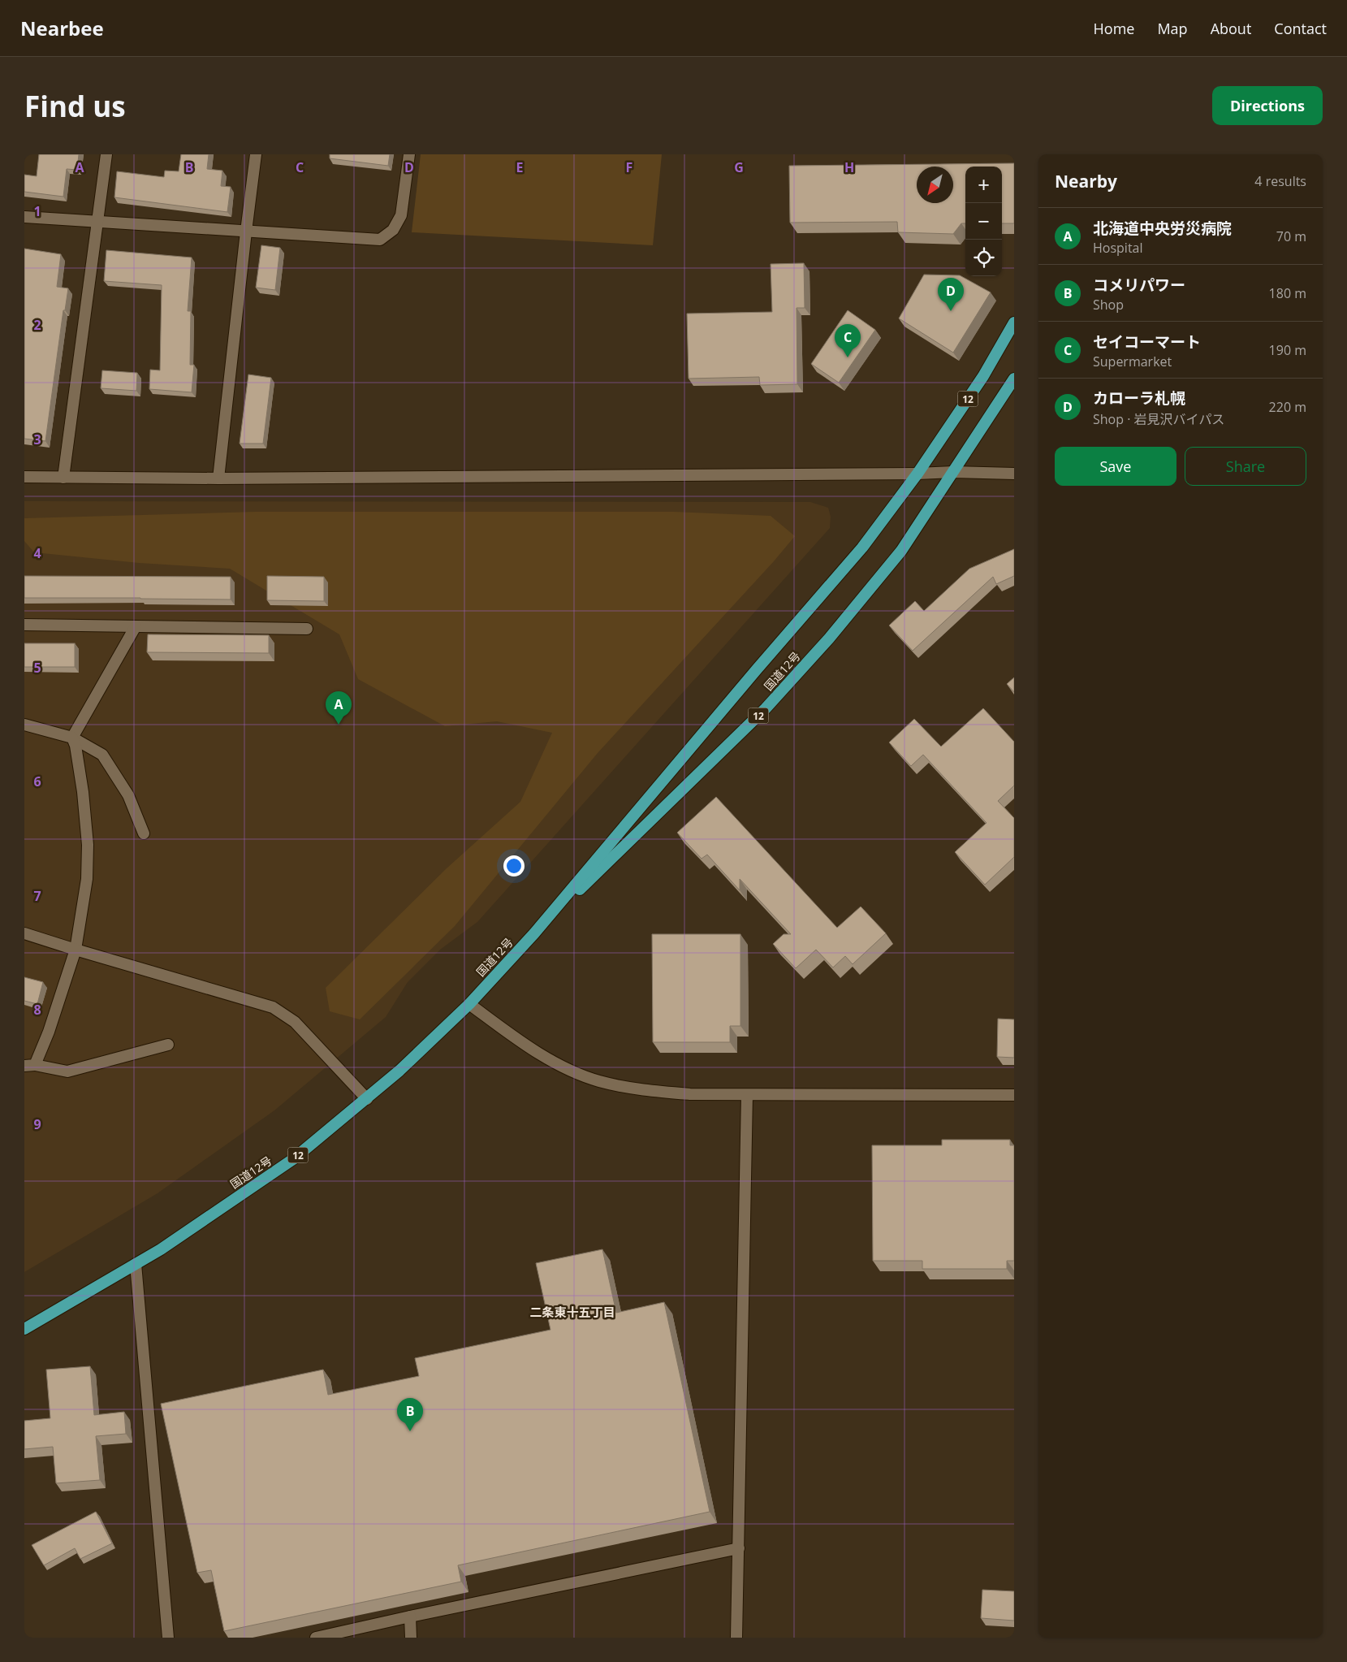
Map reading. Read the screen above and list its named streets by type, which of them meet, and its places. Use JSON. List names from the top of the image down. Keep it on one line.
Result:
{"streets":{"highway":["12","国道12号"]},"crossings":[["12","国道12号"]],"districts":["二条東十五丁目"],"north":"bottom left","page":{"header":"Nearbee","nav":["Home","Map","About","Contact"],"buttons":["Directions",["Save","Share"]],"title":"Find us","heading":["Nearby","4 results"],"map_buttons":["+","−"],"list":[{"mark":"A","name":"北海道中央労災病院","note":"Hospital","value":"70 m"},{"mark":"B","name":"コメリパワー","note":"Shop","value":"180 m"},{"mark":"C","name":"セイコーマート","note":"Supermarket","value":"190 m"},{"mark":"D","name":"カローラ札幌","note":"Shop · 岩見沢バイパス","value":"220 m"}],"pins":["D","C","A","B"]},"grid":{"columns":["A","B","C","D","E","F","G","H"],"rows":["1","2","3","4","5","6","7","8","9"]}}
